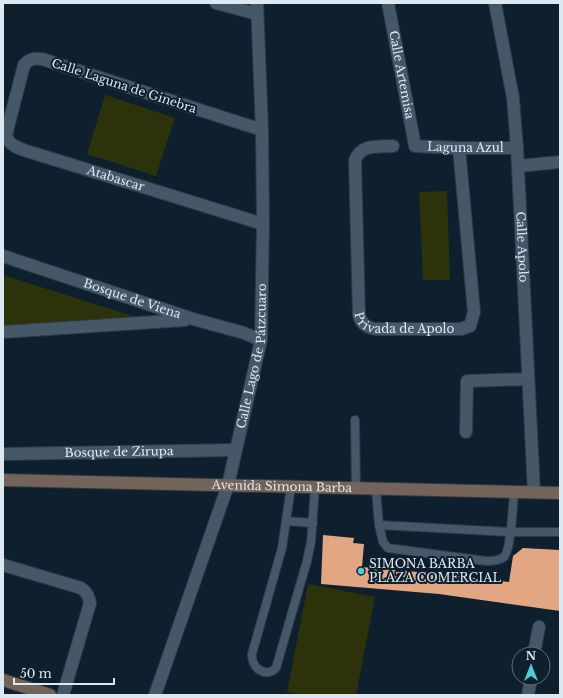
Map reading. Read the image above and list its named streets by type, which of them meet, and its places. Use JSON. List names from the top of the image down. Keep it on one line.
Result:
{"streets":{"main road":["Avenida Simona Barba"],"street":["Calle Artemisa","Calle Laguna de Ginebra","Laguna Azul","Atabascar","Calle Apolo","Bosque de Viena","Privada de Apolo","Calle Lago de Pátzcuaro","Bosque de Zirupa"]},"crossings":[["Calle Artemisa","Laguna Azul"],["Calle Laguna de Ginebra","Atabascar"],["Calle Laguna de Ginebra","Calle Lago de Pátzcuaro"],["Laguna Azul","Calle Apolo"],["Laguna Azul","Privada de Apolo"],["Atabascar","Calle Lago de Pátzcuaro"],["Calle Apolo","Avenida Simona Barba"],["Bosque de Viena","Calle Lago de Pátzcuaro"],["Calle Lago de Pátzcuaro","Bosque de Zirupa"],["Calle Lago de Pátzcuaro","Avenida Simona Barba"]],"places":["SIMONA BARBA PLAZA COMERCIAL"],"scale_bar":"50 m","north":"top"}
